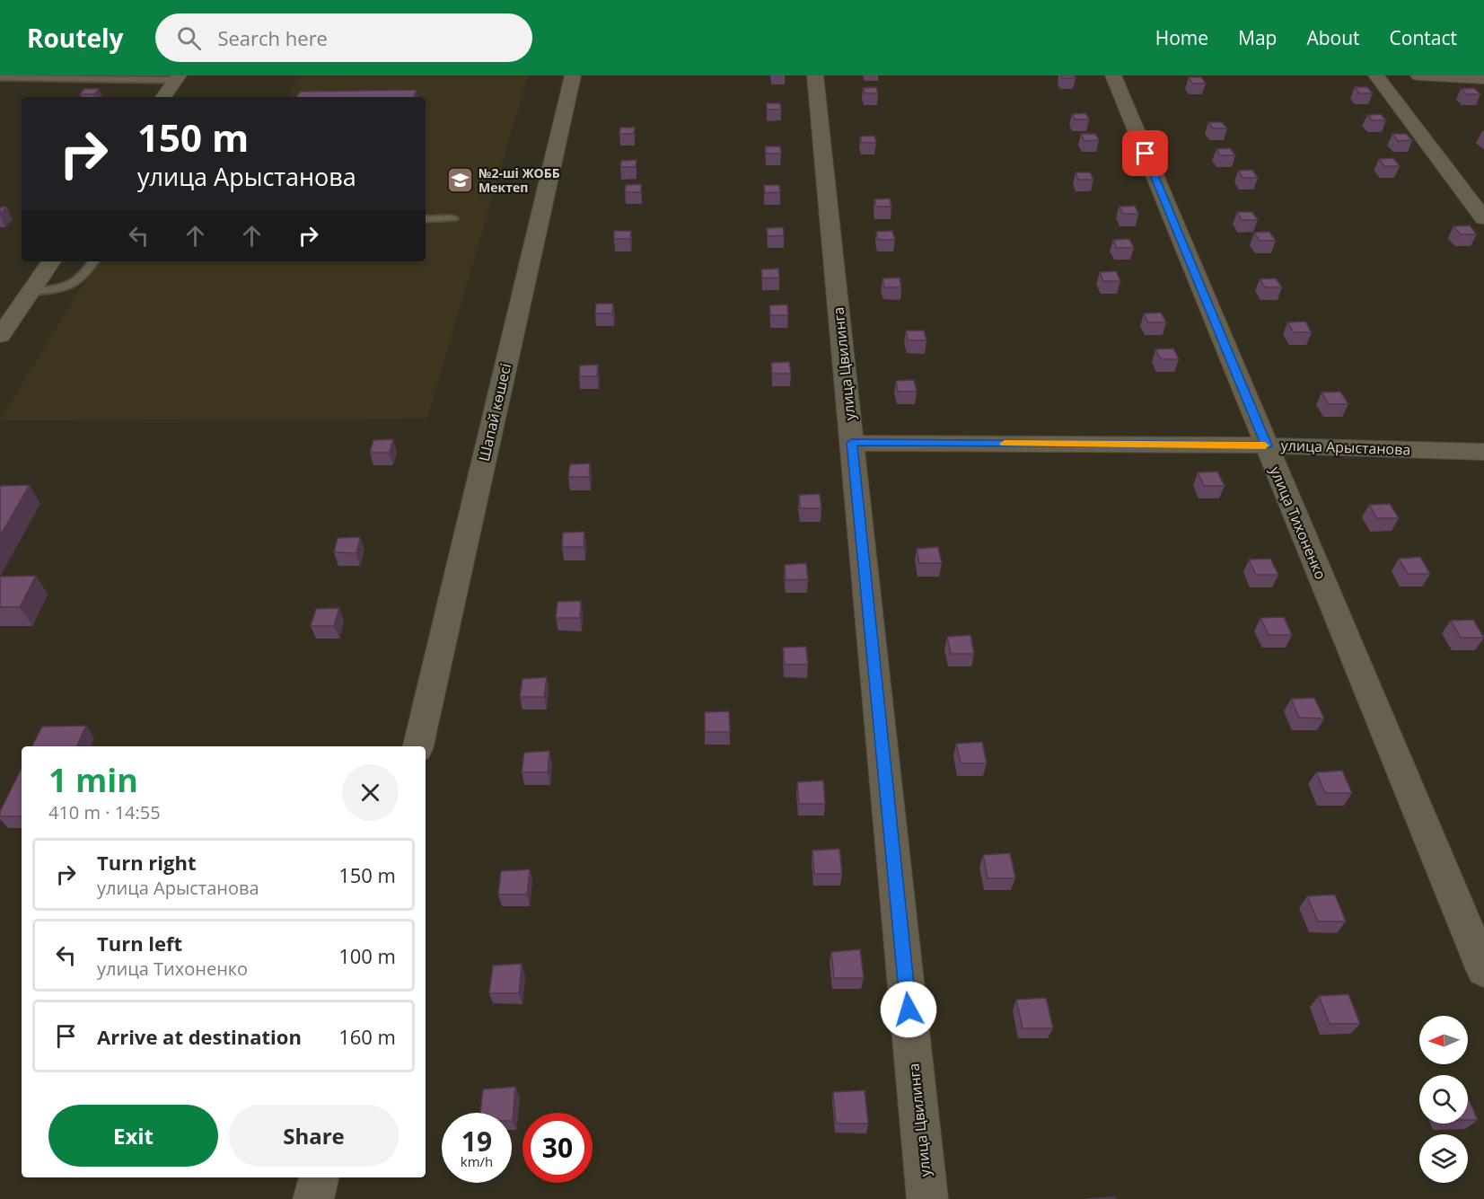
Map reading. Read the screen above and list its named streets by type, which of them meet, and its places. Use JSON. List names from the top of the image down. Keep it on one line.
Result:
{"streets":{"street":["улица Цвилинга","Шапай көшесі","улица Арыстанова","улица Тихоненко"]},"crossings":[["улица Цвилинга","улица Арыстанова"],["улица Арыстанова","улица Тихоненко"]],"places":{"school or university":["№2-ші ЖОББ Мектеп"]},"north":"left","page":{"header":"Routely","search":"Search here","nav":["Home","Map","About","Contact"],"turn":["150 m","улица Арыстанова"],"heading":["1 min","410 m · 14:55"],"list":[{"name":"Turn right","note":"улица Арыстанова","value":"150 m"},{"name":"Turn left","note":"улица Тихоненко","value":"100 m"},{"name":"Arrive at destination","value":"160 m"}],"buttons":["Exit","Share"],"speed":"19 km/h","limit":"30"}}
